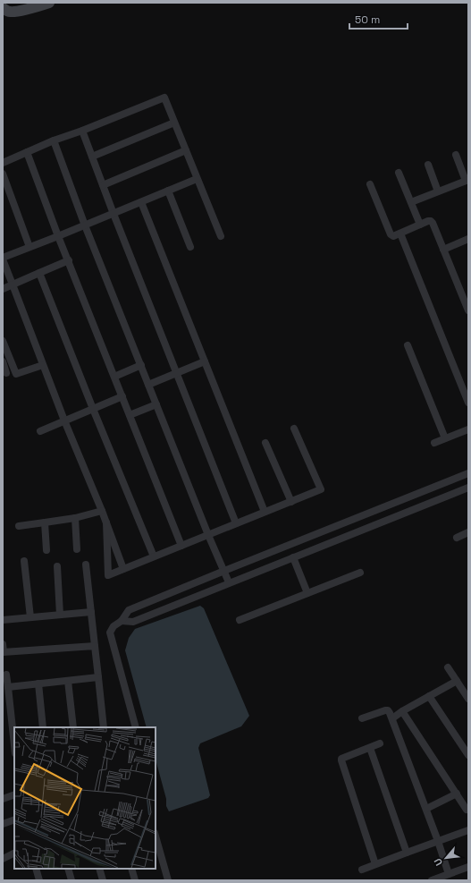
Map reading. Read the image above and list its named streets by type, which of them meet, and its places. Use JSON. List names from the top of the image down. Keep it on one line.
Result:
{"scale_bar":"50 m","north":"bottom left"}
